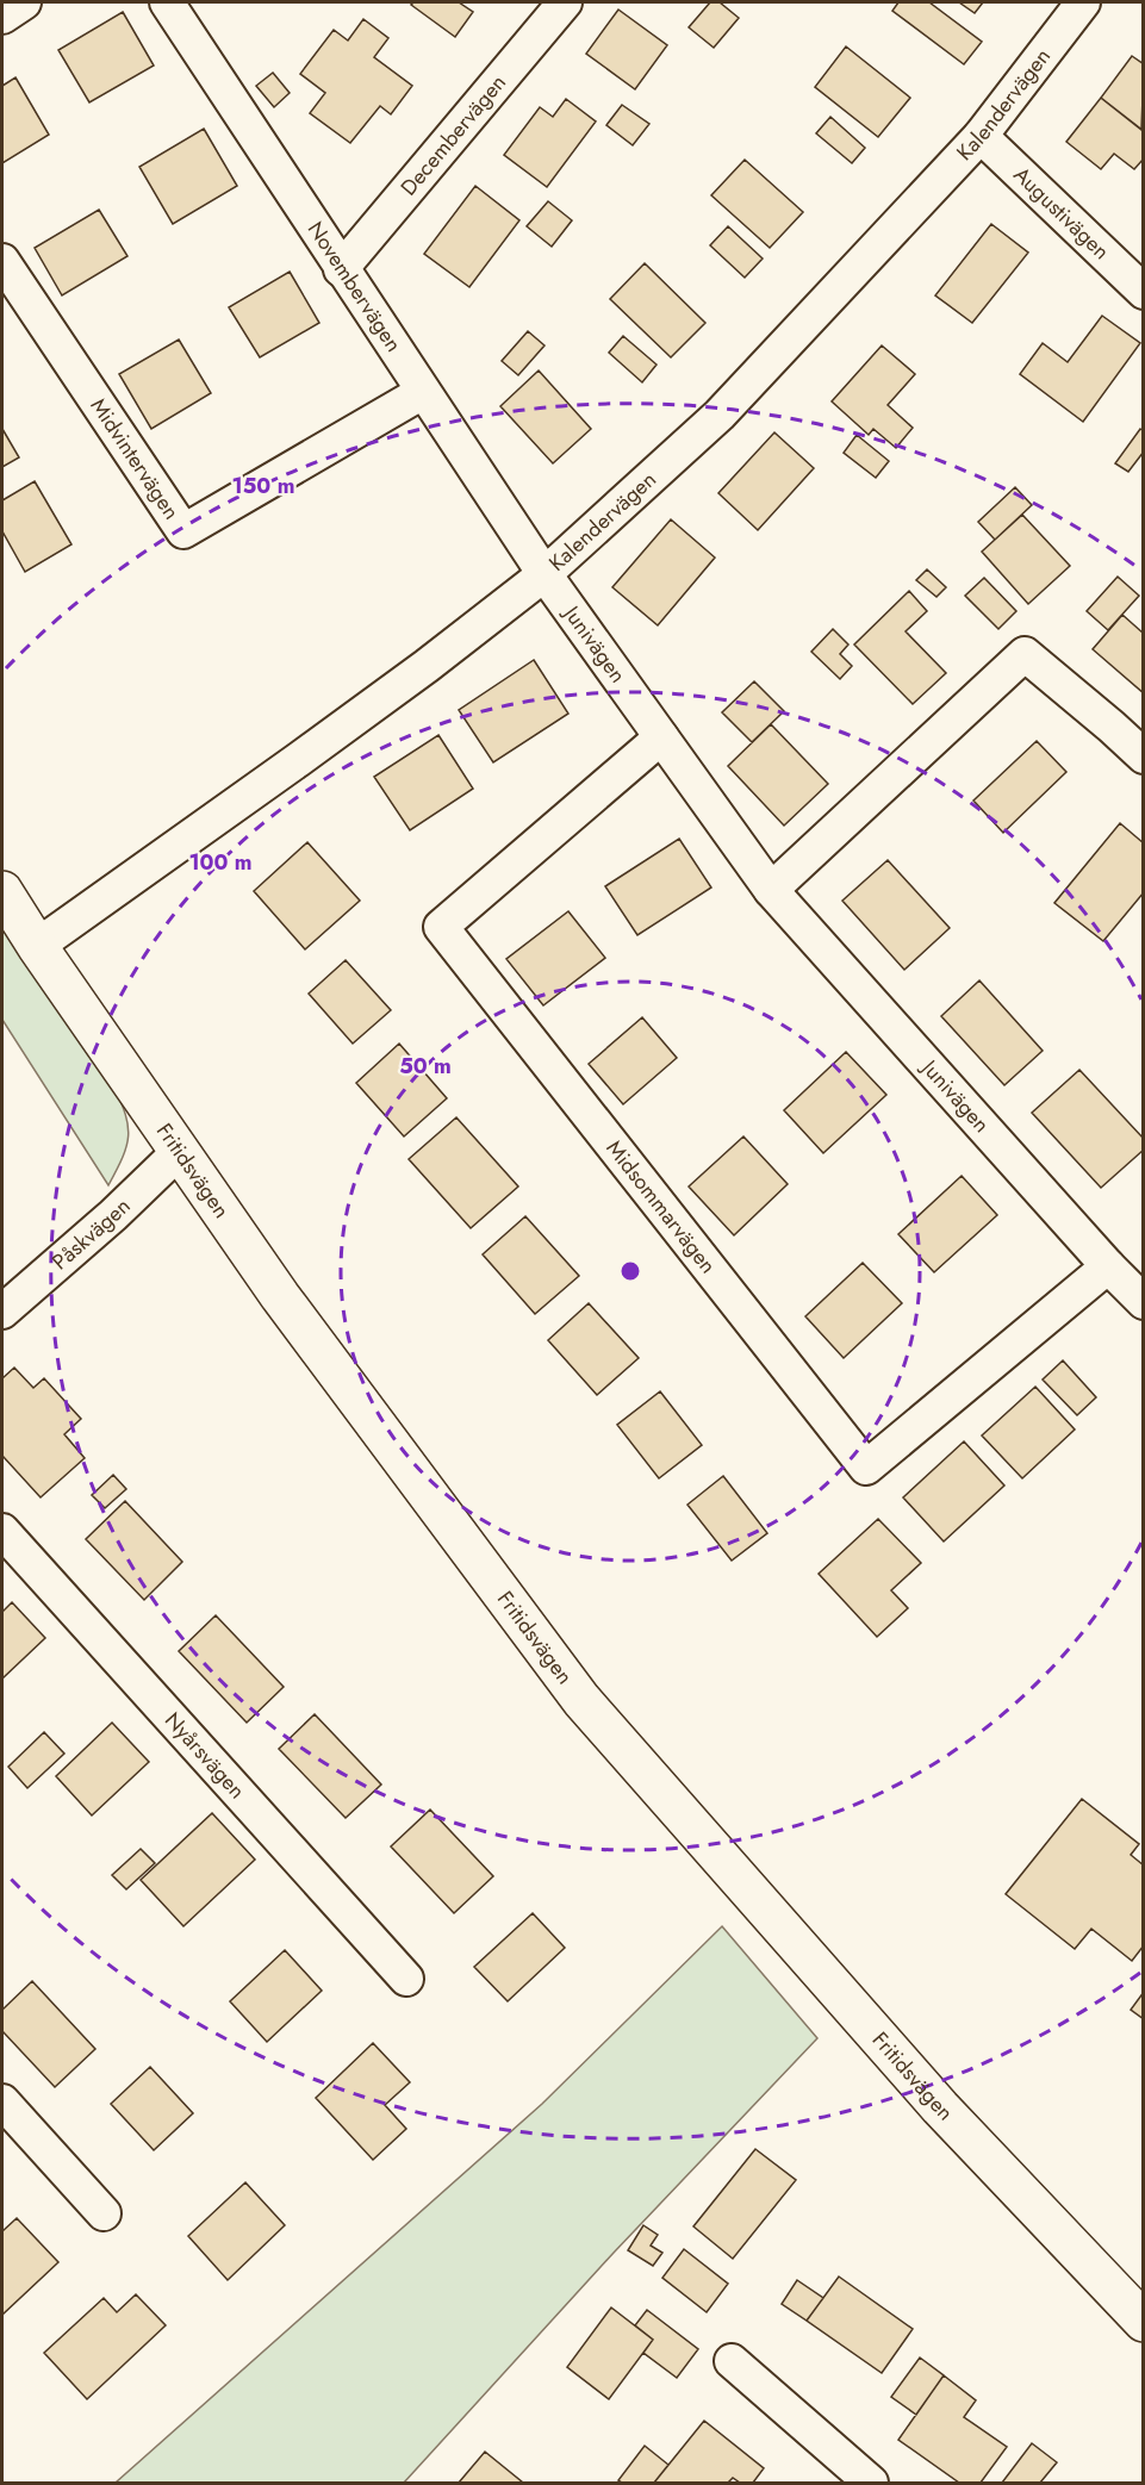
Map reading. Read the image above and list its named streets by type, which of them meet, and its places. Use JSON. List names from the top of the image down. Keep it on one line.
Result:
{"streets":{"street":["Kalendervägen","Decembervägen","Augustivägen","Novembervägen","Midvintervägen","Junivägen","Fritidsvägen","Midsommarvägen","Påskvägen","Nyårsvägen"]},"crossings":[["Kalendervägen","Augustivägen"],["Kalendervägen","Novembervägen"],["Kalendervägen","Junivägen"],["Kalendervägen","Fritidsvägen"],["Decembervägen","Novembervägen"],["Novembervägen","Midvintervägen"],["Novembervägen","Junivägen"],["Junivägen","Midsommarvägen"],["Fritidsvägen","Påskvägen"]],"rings":["150 m","100 m","50 m"]}
